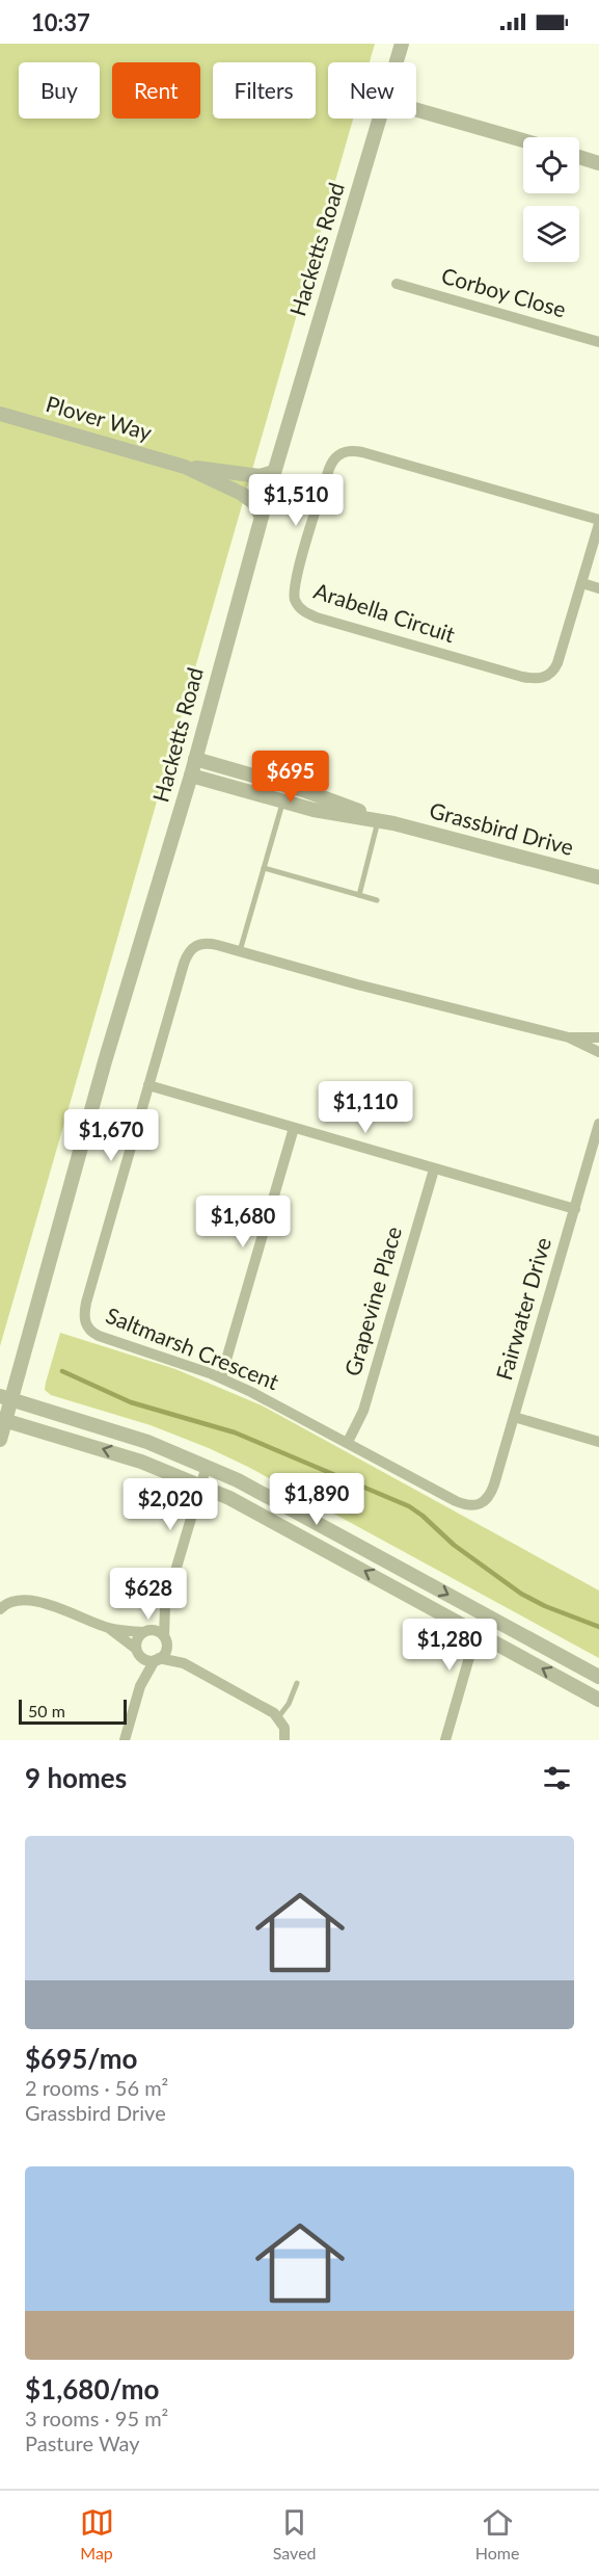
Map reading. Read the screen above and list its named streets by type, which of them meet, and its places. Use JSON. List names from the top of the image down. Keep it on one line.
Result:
{"streets":{"street":["Hacketts Road","Corboy Close","Plover Way","Arabella Circuit","Grassbird Drive","Grapevine Place","Fairwater Drive","Saltmarsh Crescent"]},"crossings":[["Hacketts Road","Plover Way"],["Hacketts Road","Grassbird Drive"],["Grapevine Place","Saltmarsh Crescent"],["Fairwater Drive","Saltmarsh Crescent"]],"scale_bar":"50 m","page":{"status":"10:37","chip":["Buy","Rent","Filters","New"],"price":["$1,510","$695","$1,110","$1,670","$1,680","$1,890","$2,020","$628","$1,280"],"scale":"50 m","heading":"9 homes","list":[{"name":"$695/mo","note":"2 rooms · 56 m² · Grassbird Drive"},{"name":"$1,680/mo","note":"3 rooms · 95 m² · Pasture Way"}],"tabs":["Map","Saved","Home"]}}
